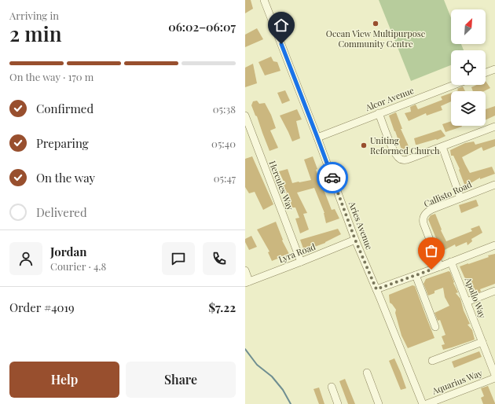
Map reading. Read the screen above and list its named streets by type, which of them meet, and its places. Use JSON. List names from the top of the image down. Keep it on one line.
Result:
{"streets":{"street":["Alcor Avenue","Hercules Way","Callisto Road","Aries Avenue","Lyra Road","Apollo Way","Aquarius Way"]},"crossings":[["Alcor Avenue","Aries Avenue"],["Hercules Way","Lyra Road"],["Aries Avenue","Lyra Road"]],"places":["Ocean View Multipurpose Community Centre","Uniting Reformed Church"],"north":"top right","page":{"heading":["2 min","Arriving in","06:02–06:07"],"panel":["Jordan","Courier · 4.8","Order #4019","$7.22"],"bar":"On the way · 170 m","list":[["Confirmed","05:38"],["Preparing","05:40"],["On the way","05:47"],"Delivered"],"buttons":["Help","Share"]}}
